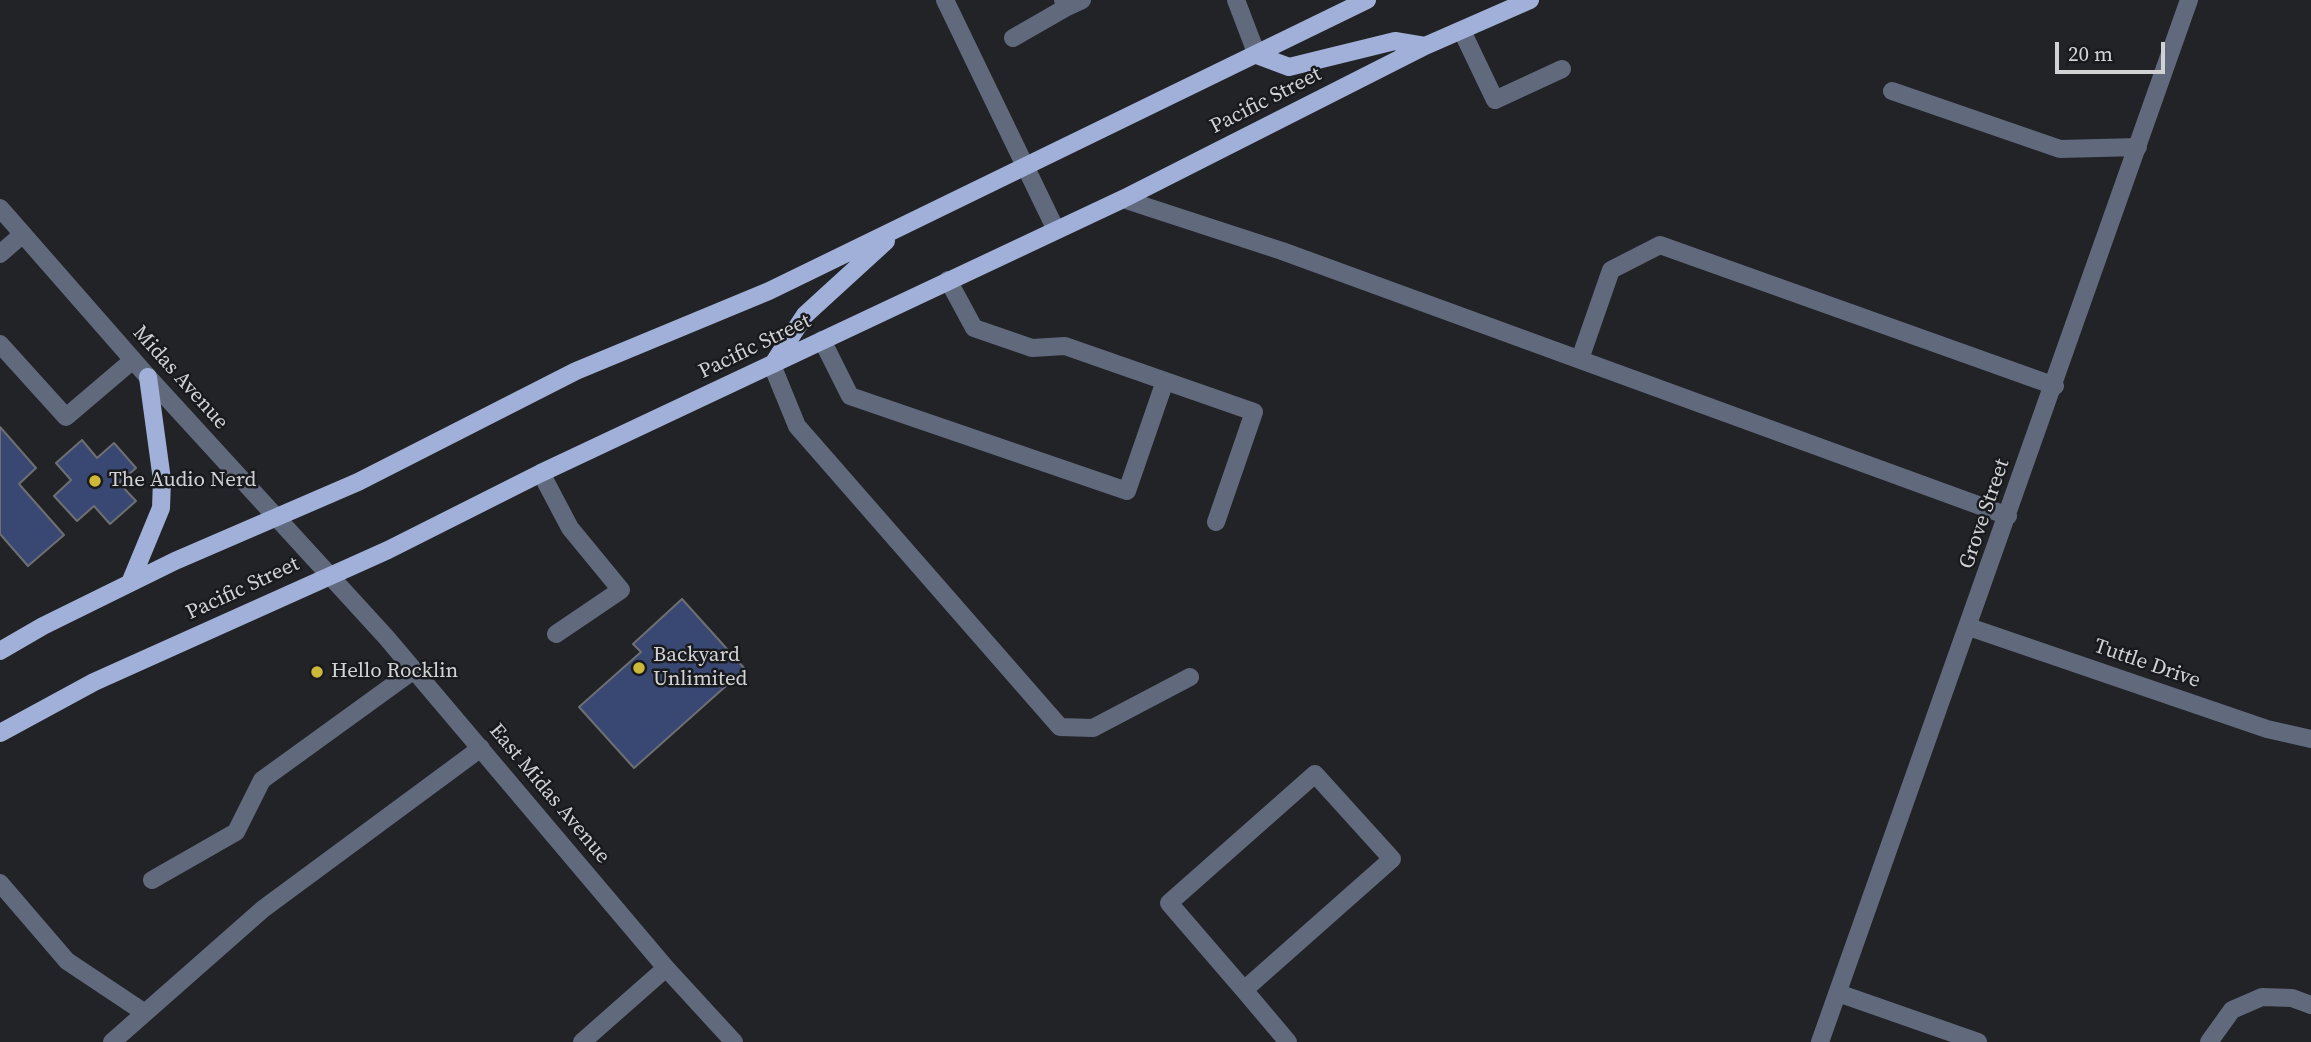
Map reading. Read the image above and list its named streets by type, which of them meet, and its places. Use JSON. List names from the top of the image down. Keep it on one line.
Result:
{"streets":{"main road":["Pacific Street"],"street":["Midas Avenue","Grove Street","Tuttle Drive","East Midas Avenue"]},"crossings":[["Pacific Street","Midas Avenue"],["Pacific Street","East Midas Avenue"],["Midas Avenue","East Midas Avenue"],["Grove Street","Tuttle Drive"]],"places":["The Audio Nerd","Backyard Unlimited","Hello Rocklin"],"scale_bar":"20 m"}
